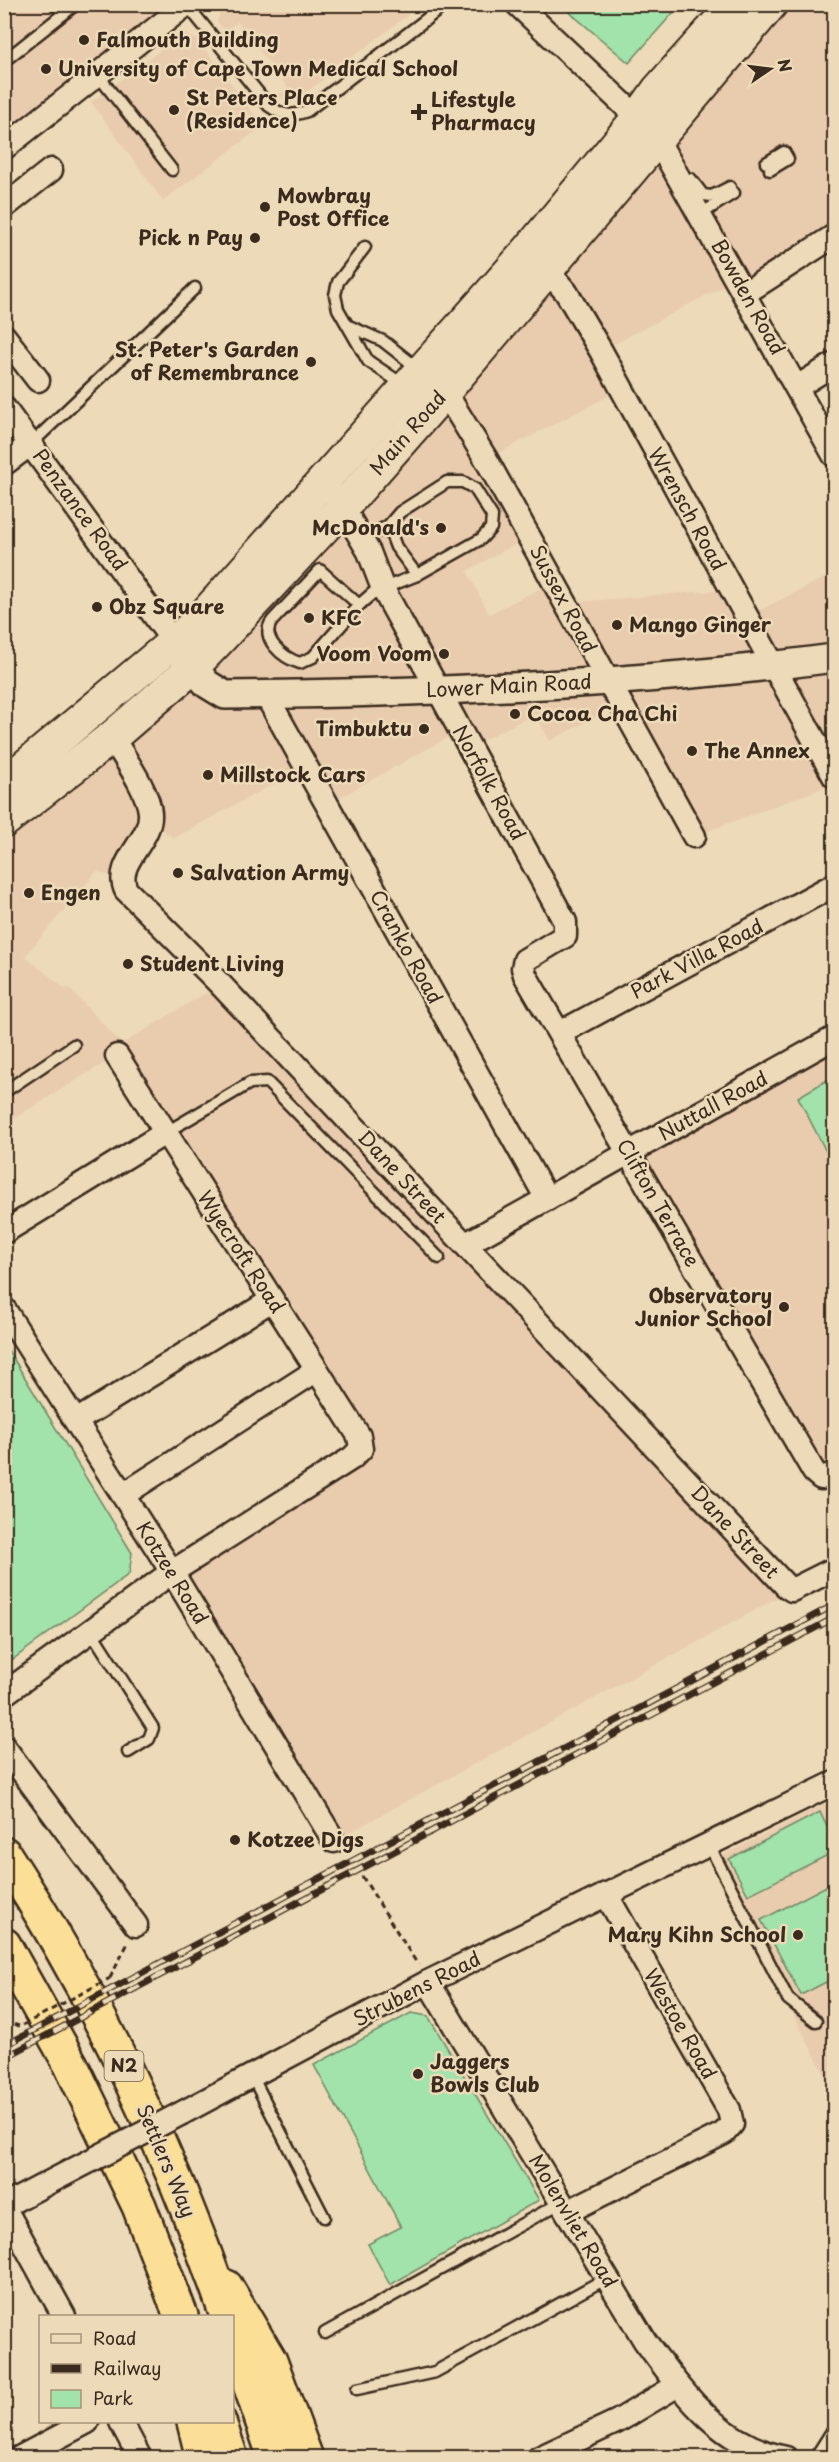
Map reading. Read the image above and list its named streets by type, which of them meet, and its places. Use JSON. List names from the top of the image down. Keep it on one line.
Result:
{"streets":{"highway":["N2","Settlers Way"],"main road":["Main Road"],"street":["Bowden Road","Wrensch Road","Penzance Road","Sussex Road","Lower Main Road","Norfolk Road","Cranko Road","Park Villa Road","Nuttall Road","Dane Street","Clifton Terrace","Wyecroft Road","Kotzee Road","Strubens Road","Westoe Road","Molenvliet Road"]},"crossings":[["Bowden Road","Main Road"],["Main Road","Wrensch Road"],["Main Road","Penzance Road"],["Main Road","Sussex Road"],["Main Road","Lower Main Road"],["Main Road","Norfolk Road"],["Main Road","Dane Street"],["Wrensch Road","Lower Main Road"],["Penzance Road","Lower Main Road"],["Sussex Road","Lower Main Road"],["Lower Main Road","Norfolk Road"],["Lower Main Road","Cranko Road"],["Norfolk Road","Clifton Terrace"],["Cranko Road","Nuttall Road"],["Park Villa Road","Clifton Terrace"],["Nuttall Road","Dane Street"],["Nuttall Road","Clifton Terrace"],["Wyecroft Road","Kotzee Road"],["Strubens Road","Westoe Road"],["Strubens Road","Molenvliet Road"],["Westoe Road","Molenvliet Road"]],"places":{"other":["Falmouth Building","University of Cape Town Medical School","St Peters Place (Residence)","Mowbray Post Office","Pick n Pay","St. Peter's Garden of Remembrance","McDonald's","Obz Square","KFC","Mango Ginger","Voom Voom","Cocoa Cha Chi","Timbuktu","The Annex","Millstock Cars","Salvation Army","Engen","Student Living","Observatory Junior School","Kotzee Digs","Mary Kihn School","Jaggers Bowls Club"],"health":["Lifestyle Pharmacy"]},"legend":["Road","Railway","Park"],"north":"right"}
